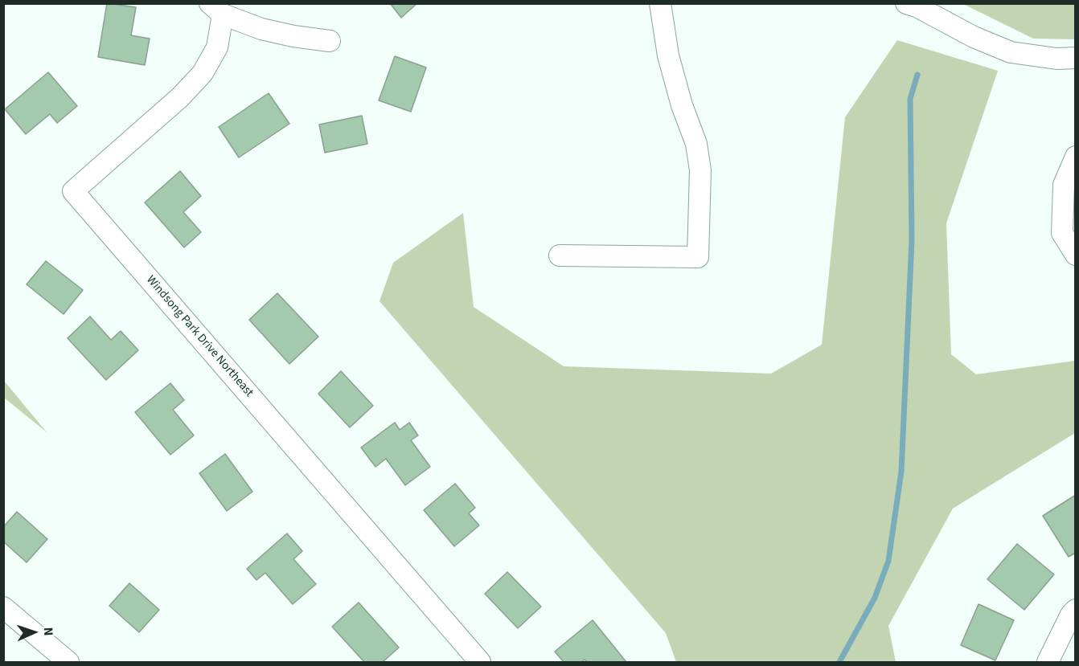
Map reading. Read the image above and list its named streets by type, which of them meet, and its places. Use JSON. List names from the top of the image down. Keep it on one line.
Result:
{"streets":{"street":["Windsong Park Drive Northeast"]},"north":"right"}
